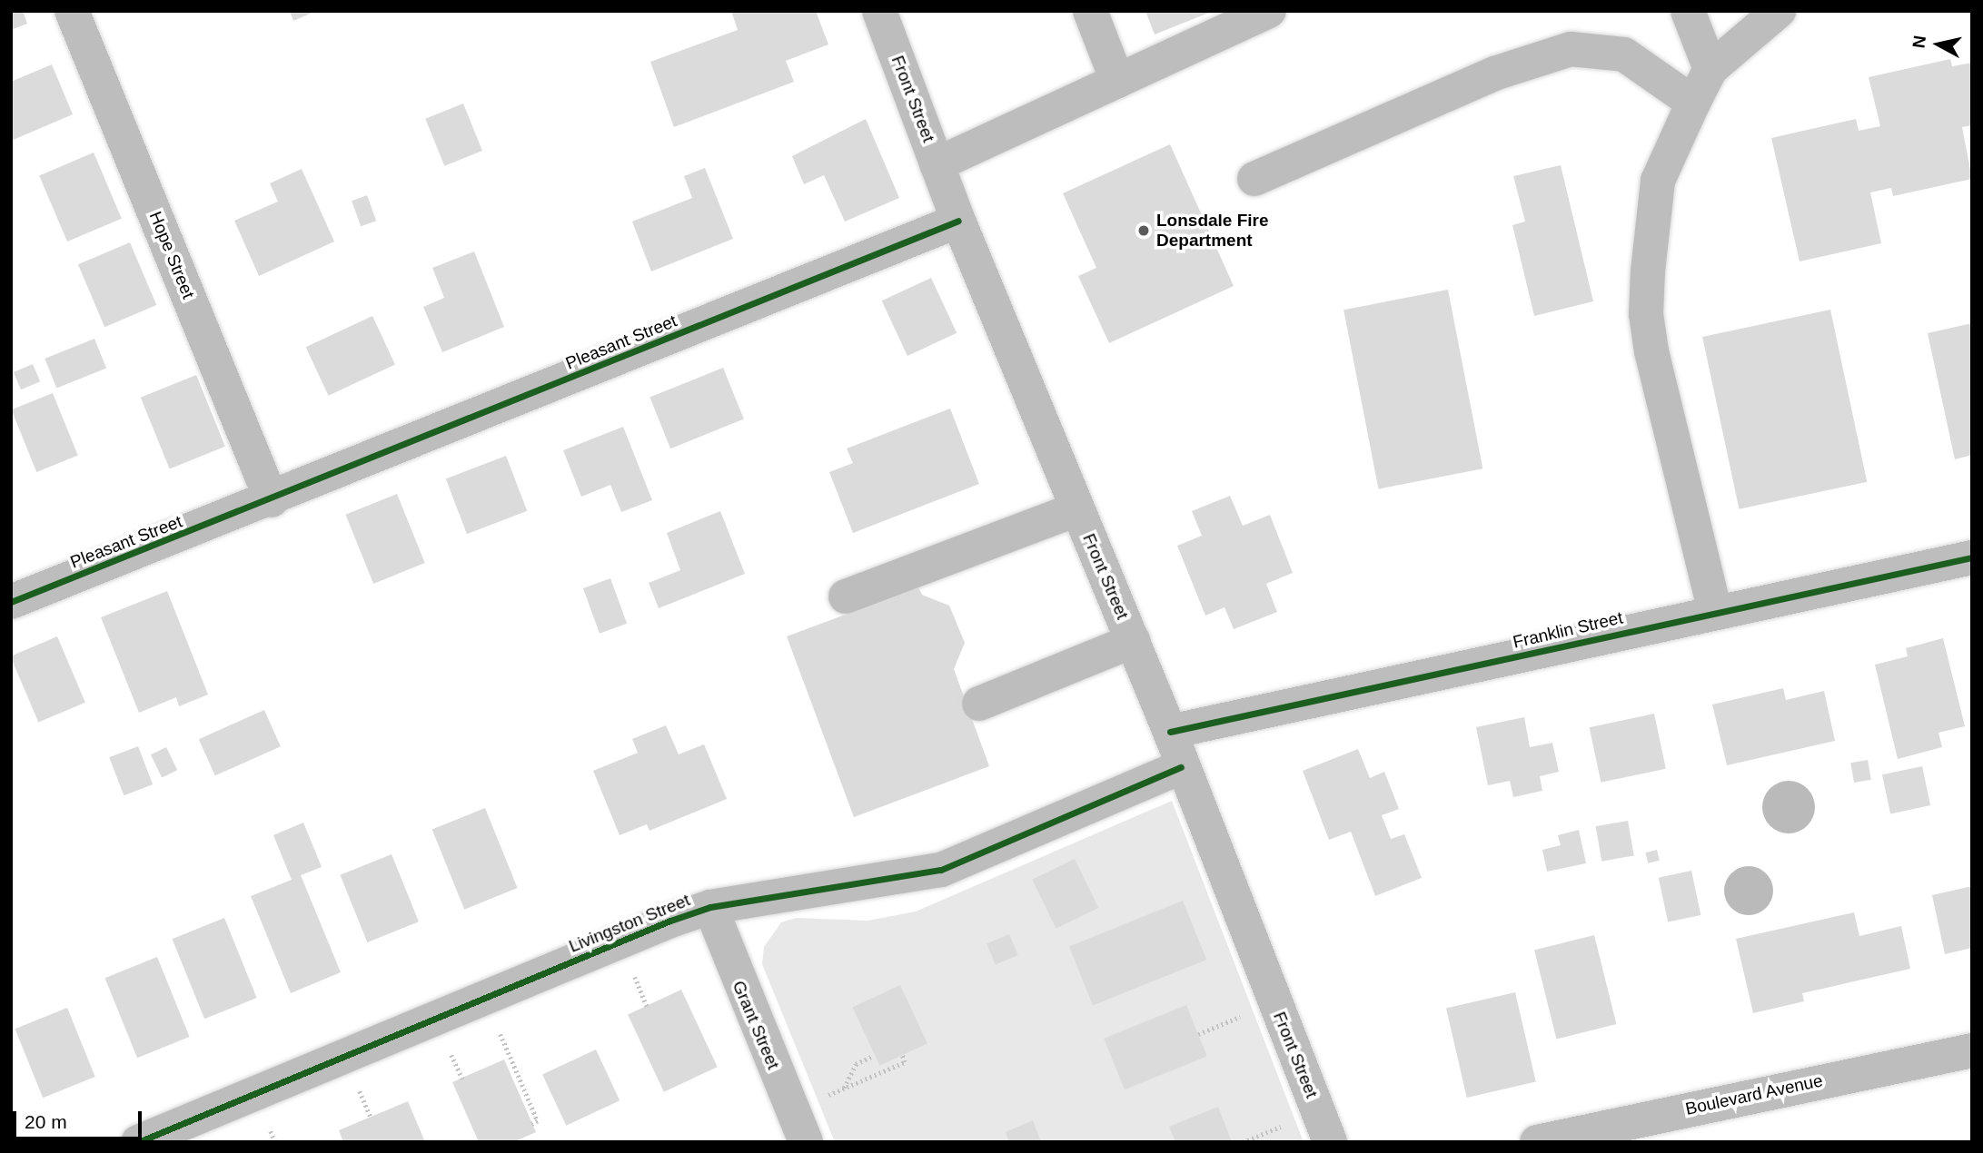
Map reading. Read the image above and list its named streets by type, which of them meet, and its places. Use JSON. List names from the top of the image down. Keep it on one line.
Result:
{"streets":{"street":["Front Street","Hope Street","Pleasant Street","Franklin Street","Livingston Street","Grant Street","Boulevard Avenue"]},"crossings":[["Front Street","Pleasant Street"],["Front Street","Franklin Street"],["Front Street","Livingston Street"],["Hope Street","Pleasant Street"],["Livingston Street","Grant Street"]],"places":["Lonsdale Fire Department"],"scale_bar":"20 m","north":"left"}
